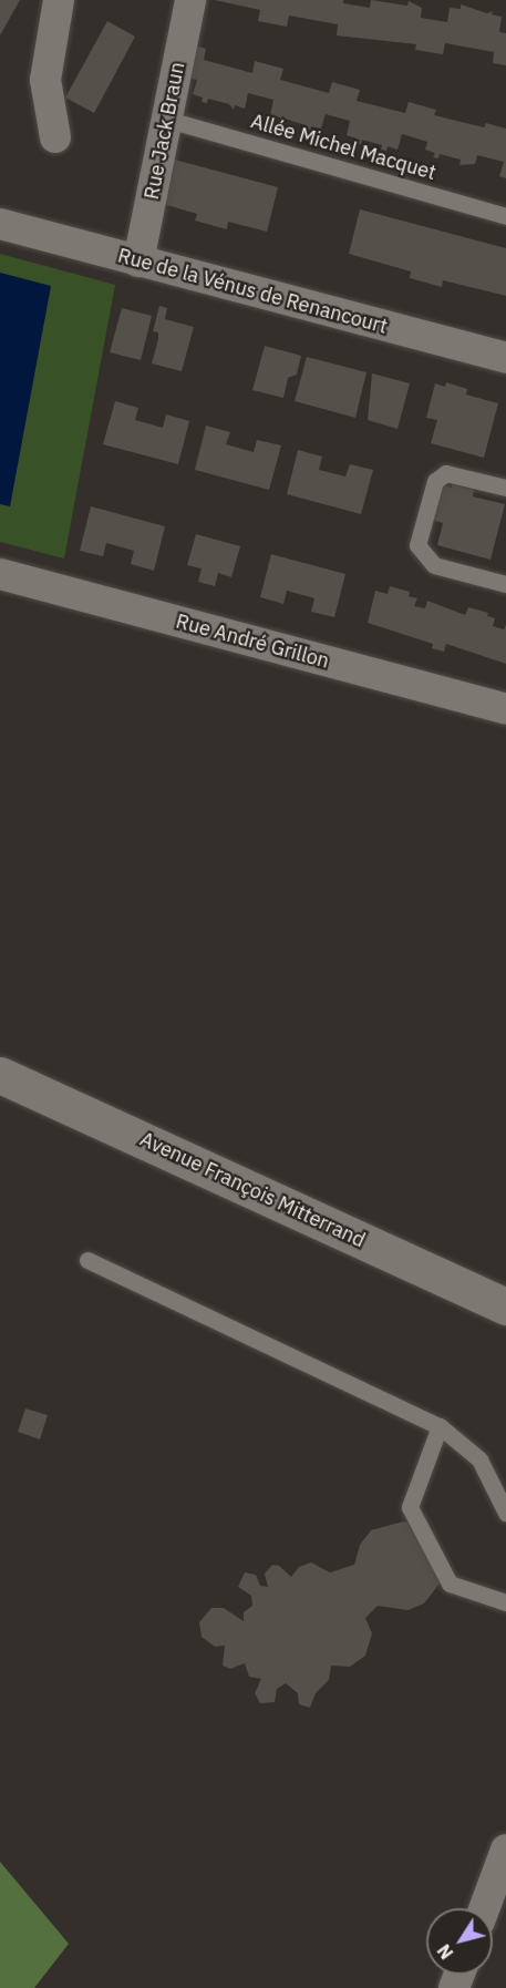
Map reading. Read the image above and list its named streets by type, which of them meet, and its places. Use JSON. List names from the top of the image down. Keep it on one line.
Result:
{"streets":{"main road":["Avenue François Mitterrand"],"street":["Rue Jack Braun","Rue de la Vénus de Renancourt","Rue André Grillon"],"lane":["Allée Michel Macquet"]},"crossings":[["Rue Jack Braun","Allée Michel Macquet"],["Rue Jack Braun","Rue de la Vénus de Renancourt"]],"north":"bottom left"}
